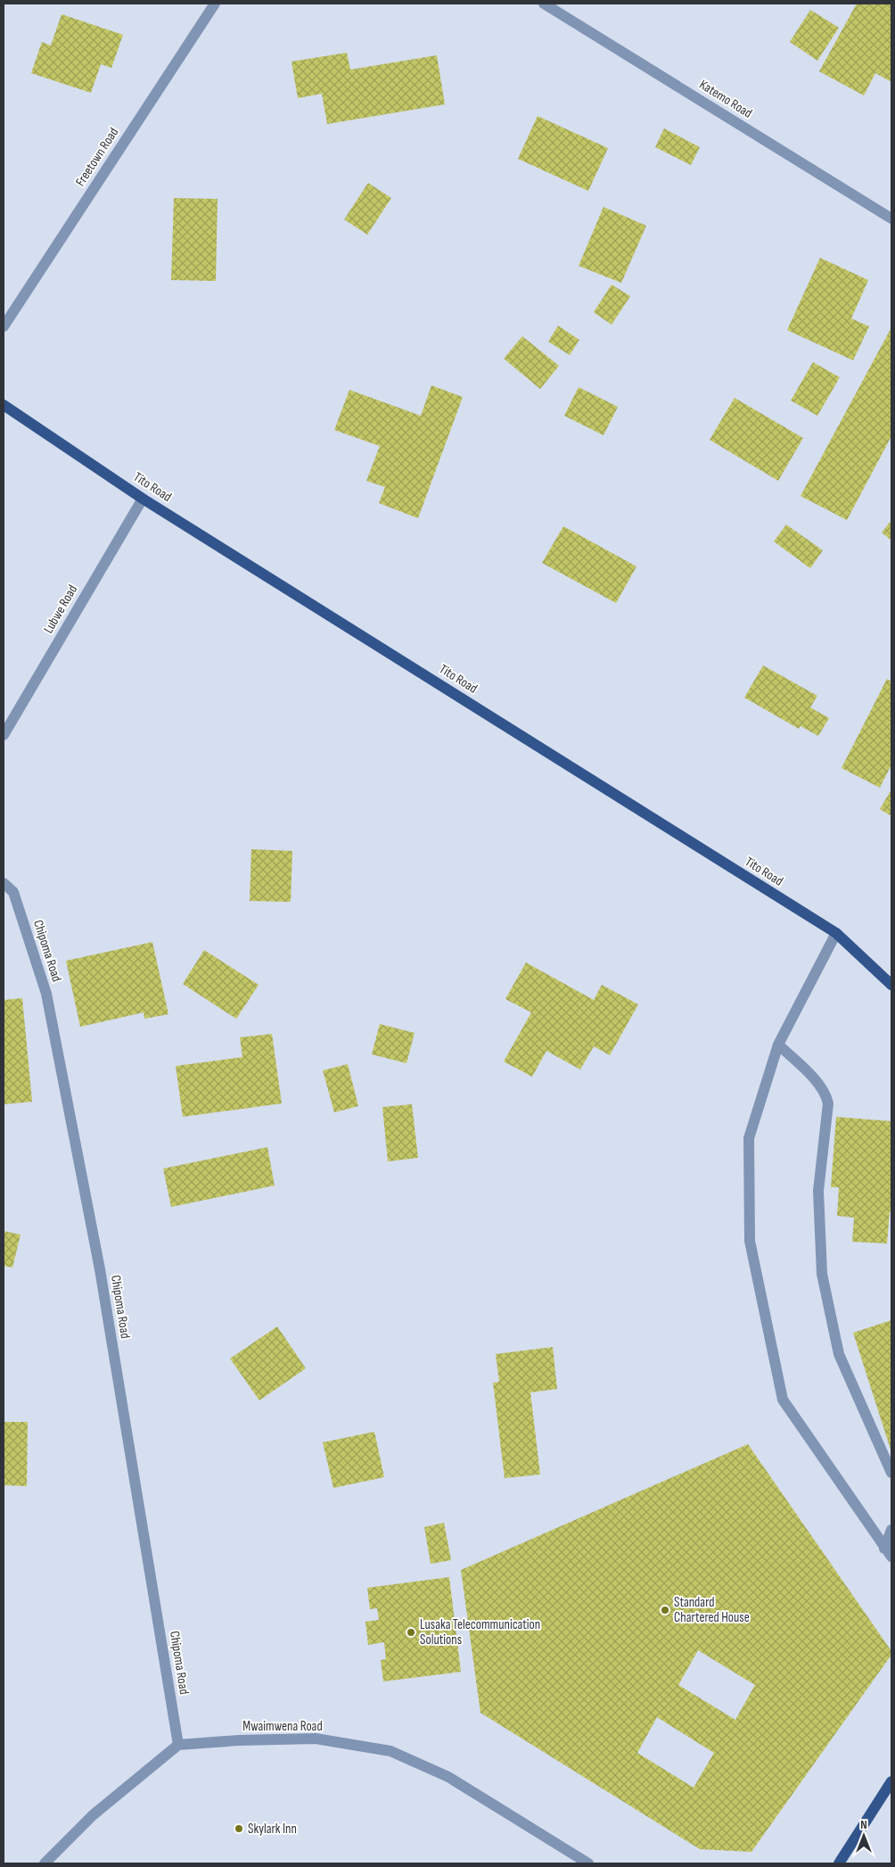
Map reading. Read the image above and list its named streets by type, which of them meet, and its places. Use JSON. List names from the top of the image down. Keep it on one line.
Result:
{"streets":{"main road":["Tito Road"],"street":["Katemo Road","Freetown Road","Lubwe Road","Chipoma Road","Mwaimwena Road"]},"crossings":[["Tito Road","Lubwe Road"],["Chipoma Road","Mwaimwena Road"]],"places":["Standard Chartered House","Lusaka Telecommunication Solutions","Skylark Inn"],"north":"top"}
